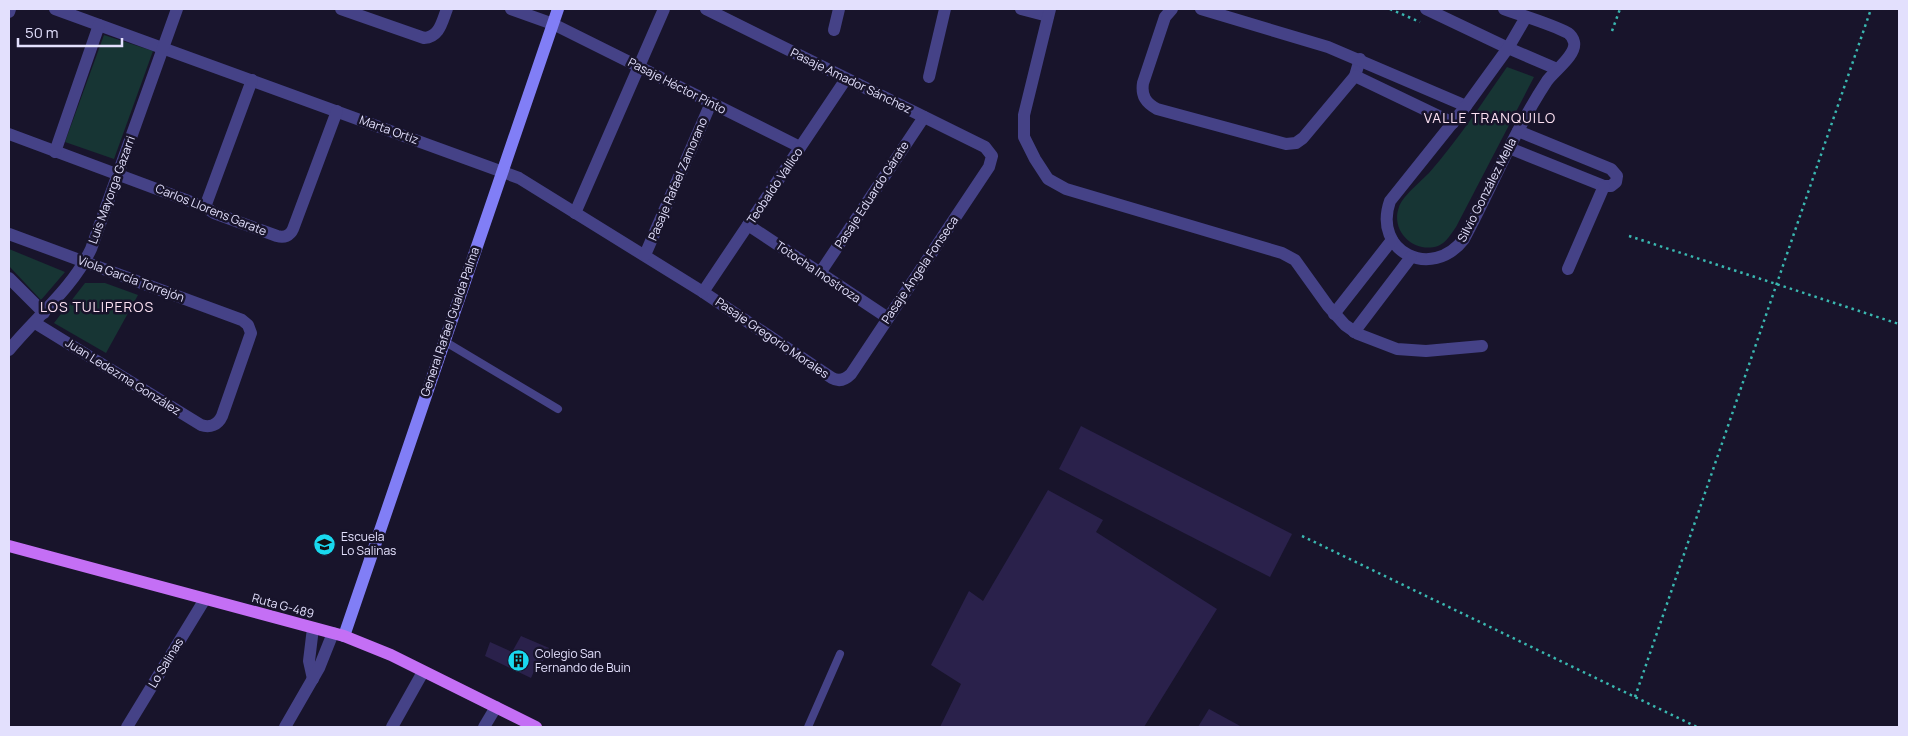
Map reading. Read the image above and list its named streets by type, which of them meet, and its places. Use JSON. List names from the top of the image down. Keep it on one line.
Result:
{"streets":{"main road":["General Rafael Gualda Palma","Ruta G-489"],"street":["Pasaje Amador Sánchez","Pasaje Héctor Pinto","Marta Ortiz","Pasaje Rafael Zamorano","Teobaldo Vallico","Luis Mayorga Gazarri","Silvio González Mella","Pasaje Eduardo Gárate","Carlos Llorens Garate","Pasaje Ángela Fonseca","Totocha Inostroza","Viola García Torrejón","Pasaje Gregorio Morales","Juan Ledezma González","Lo Salinas"]},"crossings":[["Pasaje Amador Sánchez","Teobaldo Vallico"],["Pasaje Amador Sánchez","Pasaje Eduardo Gárate"],["Pasaje Amador Sánchez","Pasaje Ángela Fonseca"],["Pasaje Héctor Pinto","Pasaje Rafael Zamorano"],["Pasaje Héctor Pinto","Teobaldo Vallico"],["Pasaje Héctor Pinto","General Rafael Gualda Palma"],["Marta Ortiz","Pasaje Rafael Zamorano"],["Marta Ortiz","Teobaldo Vallico"],["Marta Ortiz","Luis Mayorga Gazarri"],["Marta Ortiz","Carlos Llorens Garate"],["Marta Ortiz","General Rafael Gualda Palma"],["Marta Ortiz","Pasaje Gregorio Morales"],["Teobaldo Vallico","Totocha Inostroza"],["Teobaldo Vallico","Pasaje Gregorio Morales"],["Luis Mayorga Gazarri","Carlos Llorens Garate"],["Luis Mayorga Gazarri","Viola García Torrejón"],["Luis Mayorga Gazarri","Juan Ledezma González"],["Pasaje Eduardo Gárate","Totocha Inostroza"],["Pasaje Ángela Fonseca","Totocha Inostroza"],["Pasaje Ángela Fonseca","Pasaje Gregorio Morales"],["Viola García Torrejón","Juan Ledezma González"],["General Rafael Gualda Palma","Ruta G-489"],["Ruta G-489","Lo Salinas"]],"districts":["VALLE TRANQUILO","LOS TULIPEROS"],"places":{"school or university":["Escuela Lo Salinas"],"building":["Colegio San Fernando de Buin"]},"scale_bar":"50 m"}
